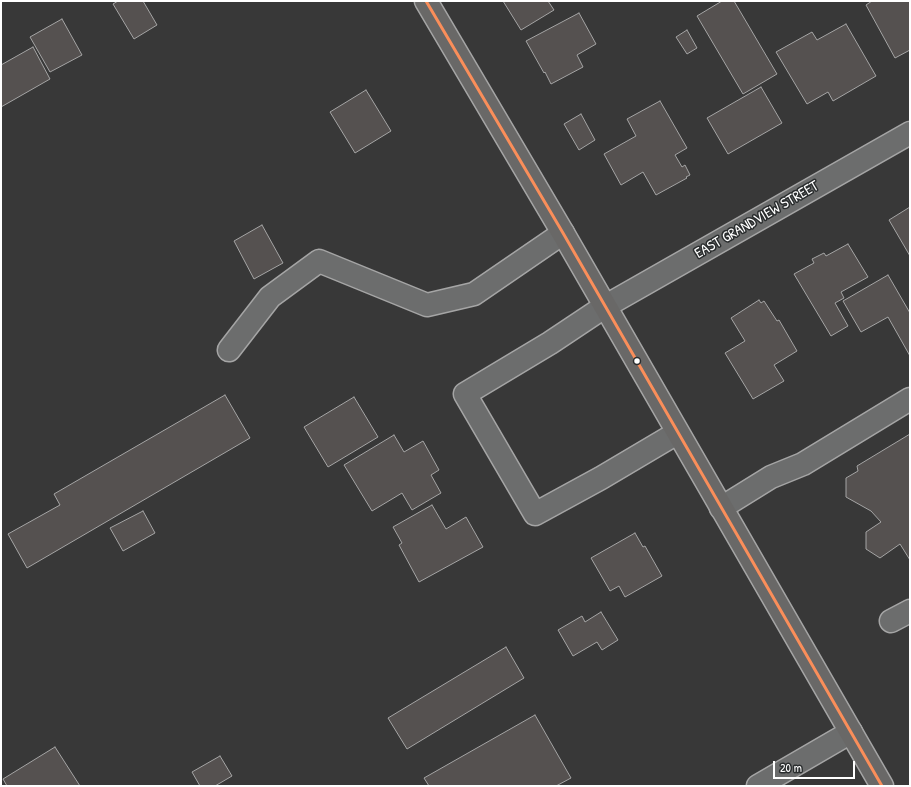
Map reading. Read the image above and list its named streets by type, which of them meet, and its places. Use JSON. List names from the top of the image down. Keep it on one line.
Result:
{"streets":{"street":["EAST GRANDVIEW STREET"]},"scale_bar":"20 m"}
